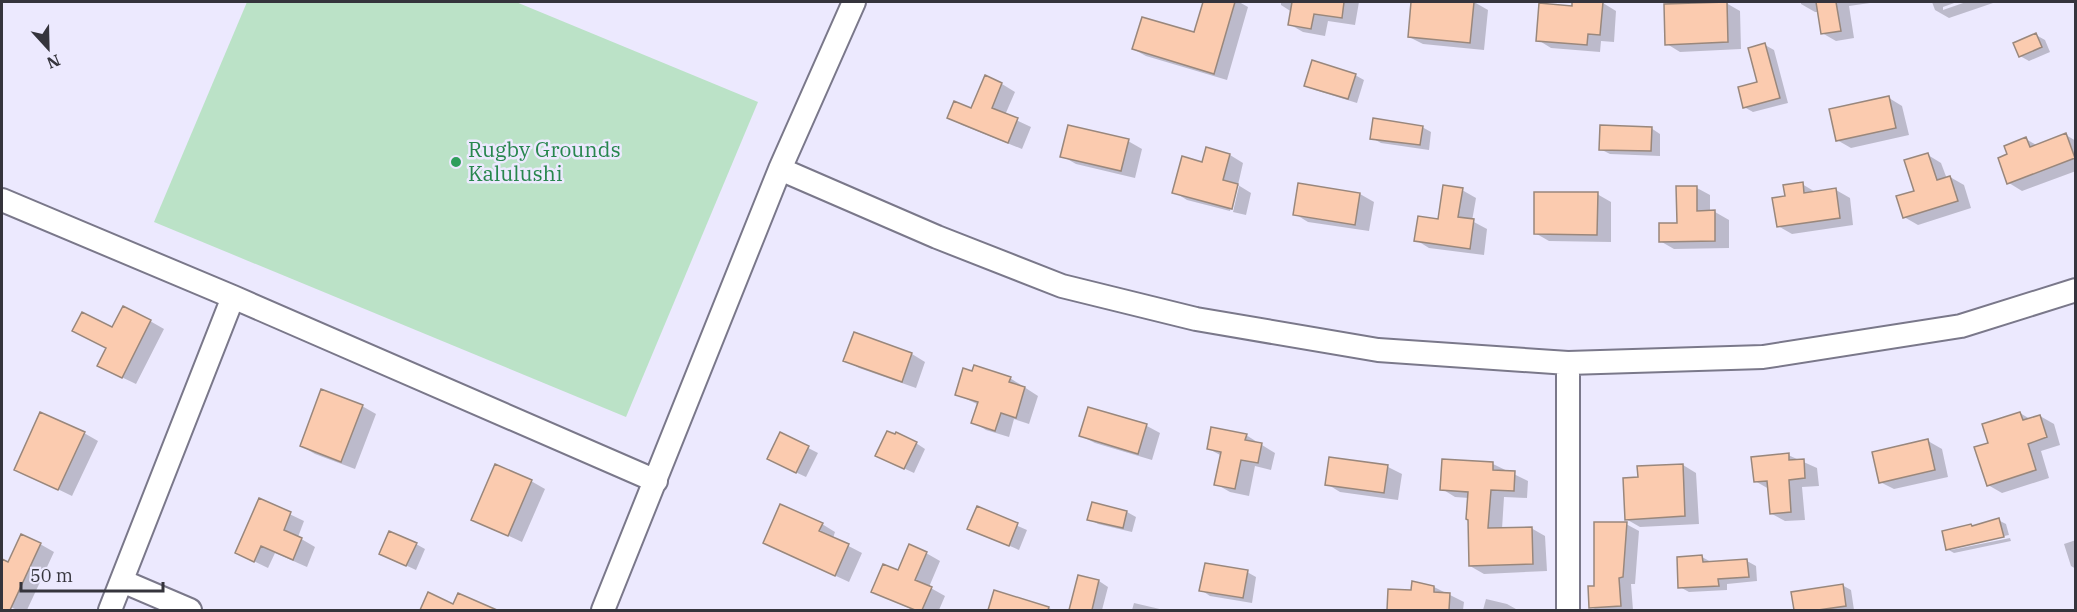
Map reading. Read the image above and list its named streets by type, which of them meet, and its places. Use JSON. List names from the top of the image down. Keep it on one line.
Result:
{"places":["Rugby Grounds Kalulushi"],"scale_bar":"50 m","north":"bottom"}
